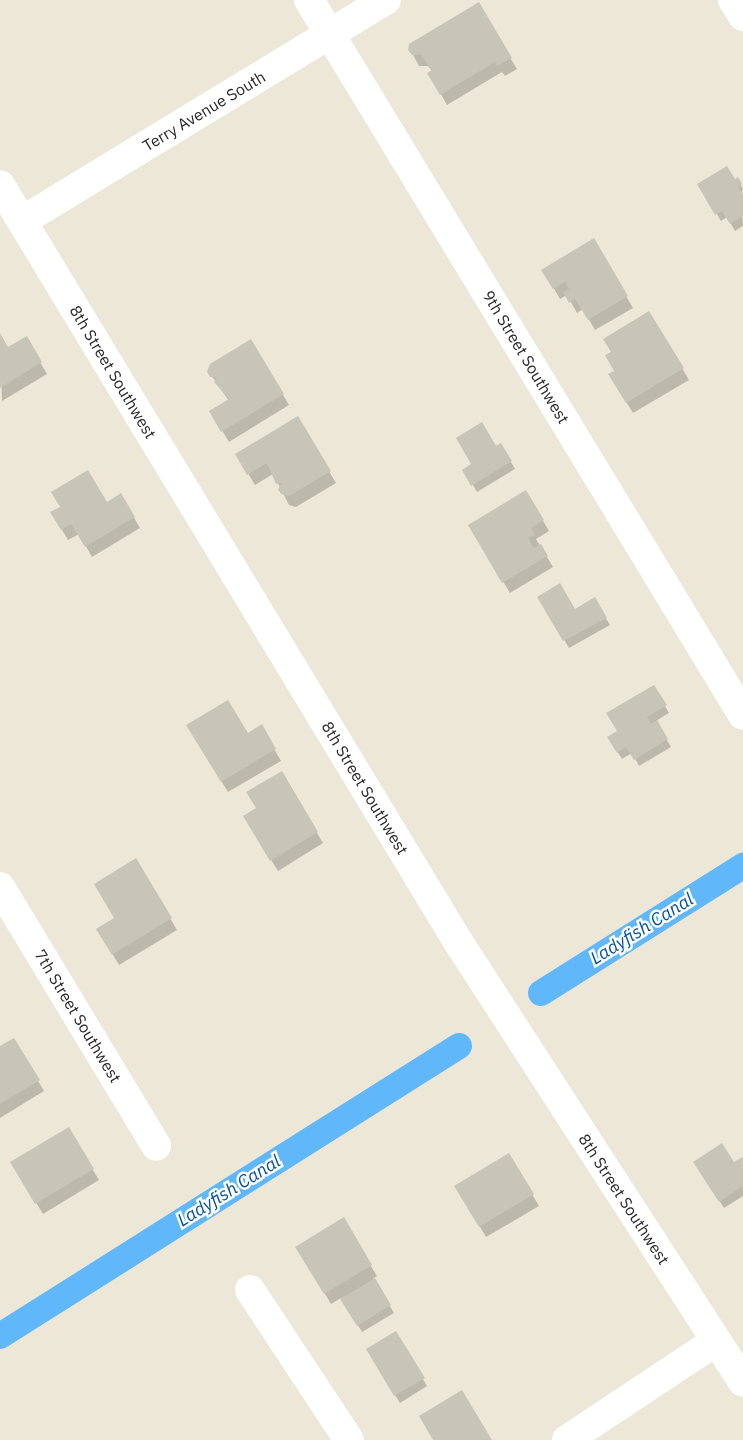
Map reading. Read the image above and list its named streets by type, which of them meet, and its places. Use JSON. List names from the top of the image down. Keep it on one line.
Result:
{"streets":{"street":["Terry Avenue South","9th Street Southwest","8th Street Southwest","7th Street Southwest"]},"crossings":[["Terry Avenue South","9th Street Southwest"],["Terry Avenue South","8th Street Southwest"]],"water":["Ladyfish Canal"]}
